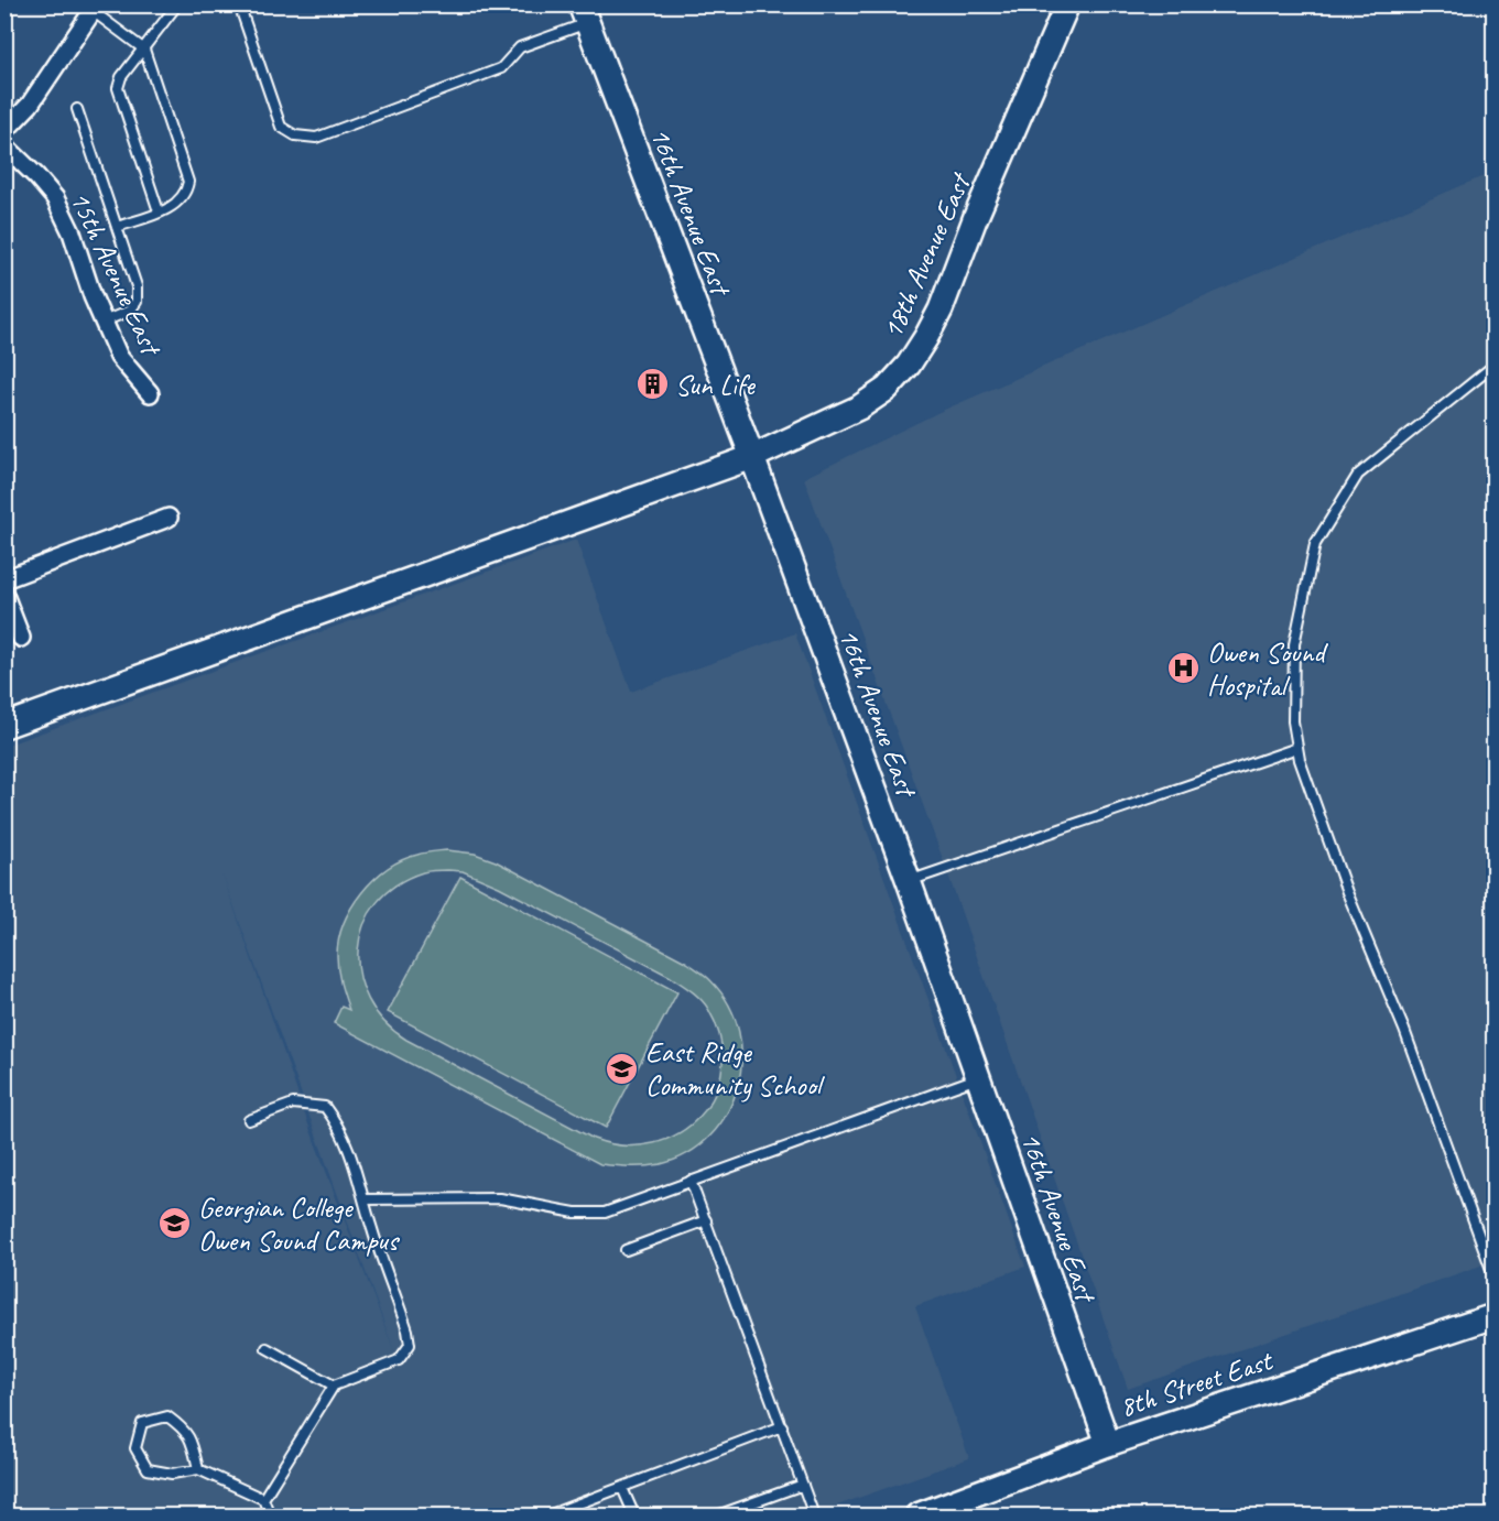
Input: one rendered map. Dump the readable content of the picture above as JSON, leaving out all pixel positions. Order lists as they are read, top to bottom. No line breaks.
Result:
{"streets":{"street":["16th Avenue East","18th Avenue East","15th Avenue East","8th Street East"]},"crossings":[["16th Avenue East","18th Avenue East"],["16th Avenue East","8th Street East"]],"places":{"building":["Sun Life"],"hospital":["Owen Sound Hospital"],"school or university":["East Ridge Community School","Georgian College Owen Sound Campus"]}}
